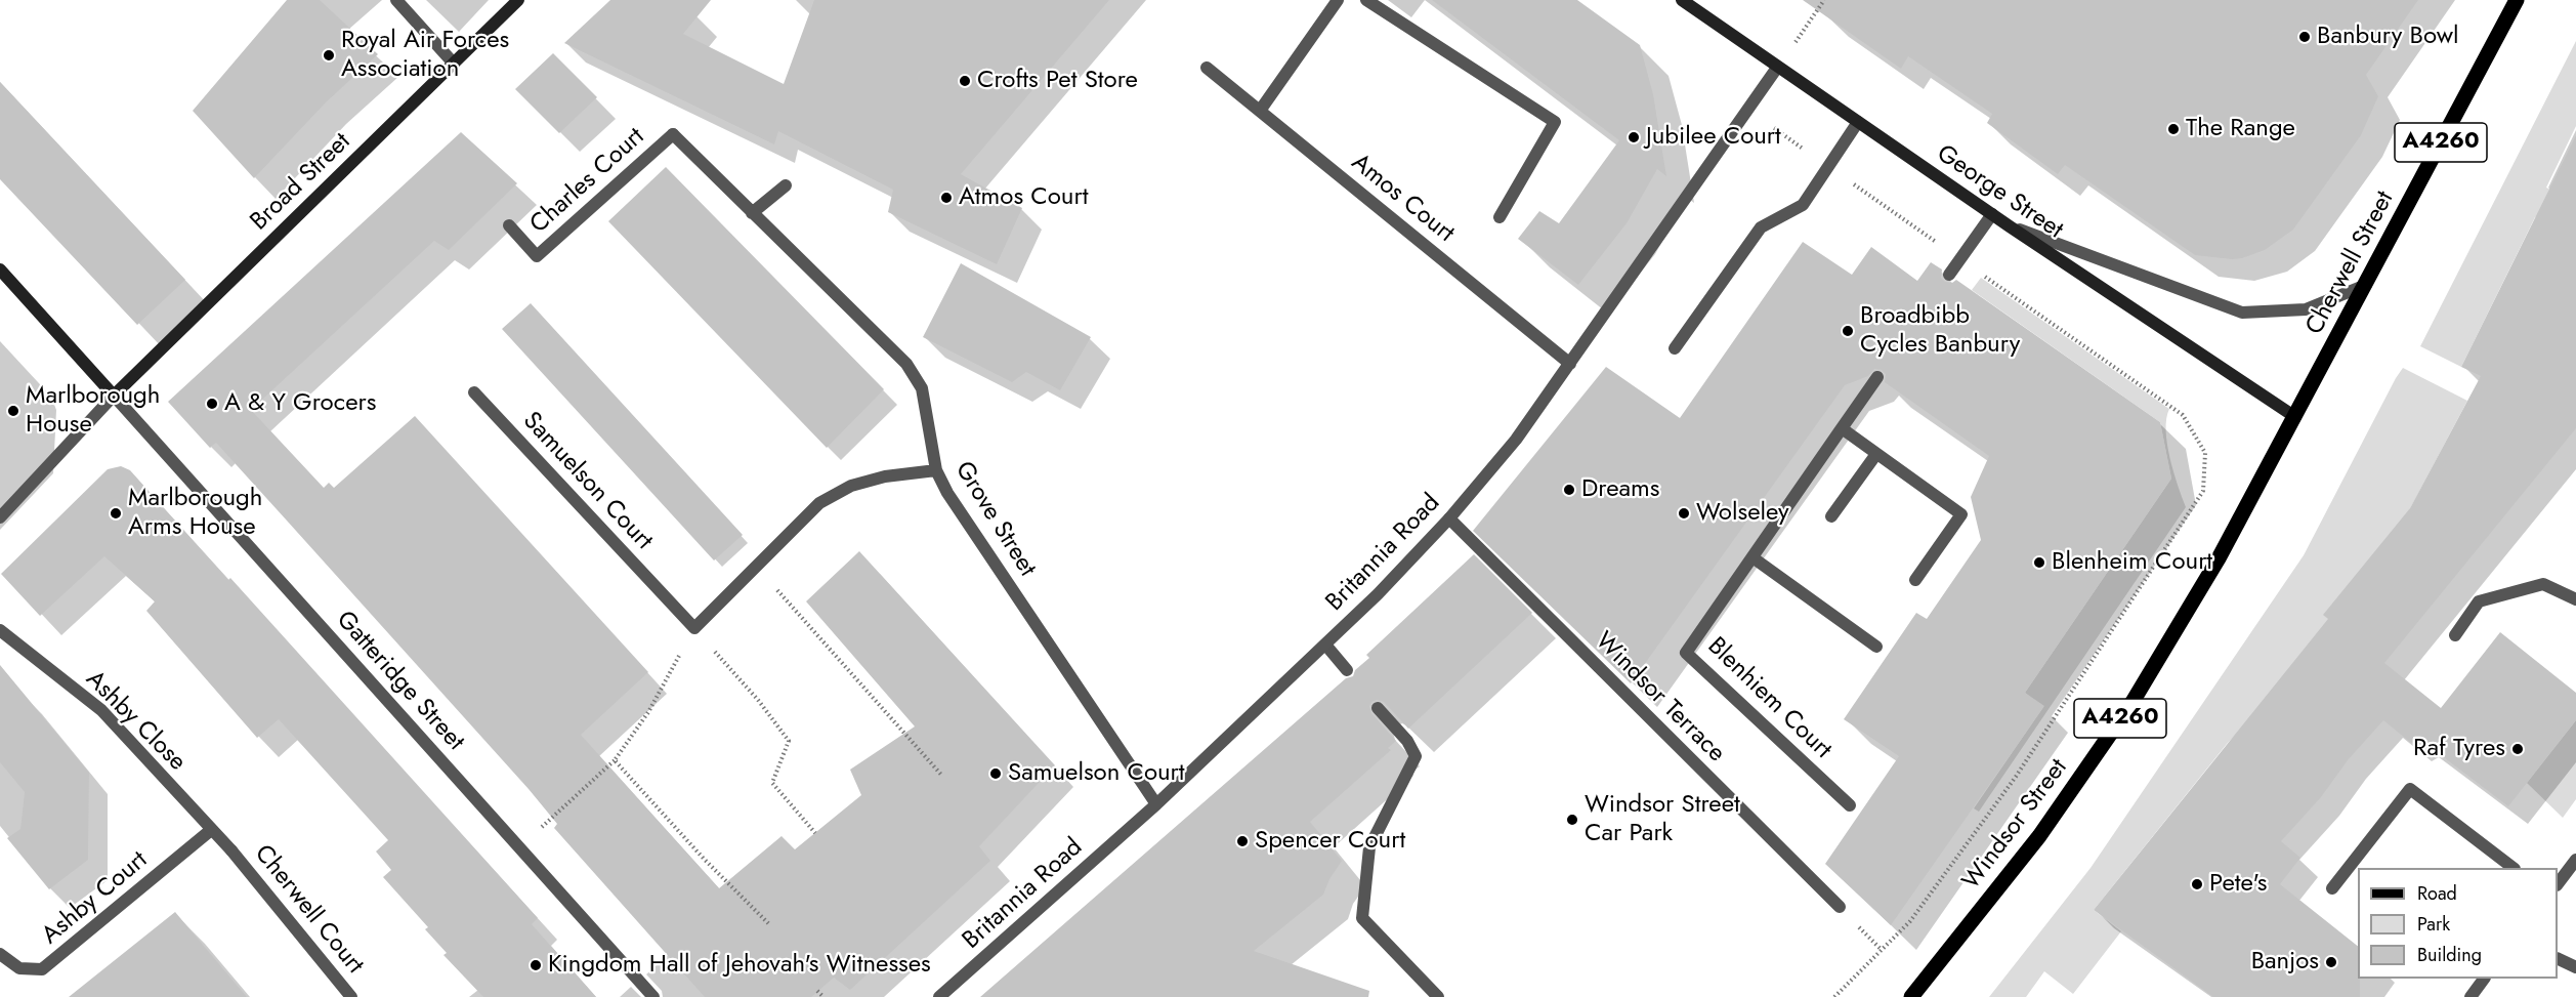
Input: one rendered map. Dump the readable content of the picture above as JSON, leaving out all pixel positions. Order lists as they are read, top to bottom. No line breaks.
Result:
{"streets":{"main road":["A4260","Cherwell Street","Windsor Street"],"street":["Charles Court","Broad Street","George Street","Amos Court","Samuelson Court","Grove Street","Britannia Road","Gatteridge Street","Windsor Terrace","Blenhiem Court","Ashby Close","Ashby Court","Cherwell Court"]},"crossings":[["Charles Court","Grove Street"],["Broad Street","Gatteridge Street"],["George Street","Cherwell Street"],["George Street","Britannia Road"],["George Street","Windsor Street"],["Amos Court","Britannia Road"],["Cherwell Street","Windsor Street"],["Grove Street","Britannia Road"],["Britannia Road","Windsor Terrace"],["Ashby Close","Ashby Court"],["Ashby Close","Cherwell Court"]],"places":["Banbury Bowl","Royal Air Forces Association","Crofts Pet Store","The Range","Jubilee Court","Atmos Court","Broadbibb Cycles Banbury","A & Y Grocers","Marlborough House","Dreams","Marlborough Arms House","Wolseley","Blenheim Court","Raf Tyres","Samuelson Court","Windsor Street Car Park","Spencer Court","Pete's","Banjos","Kingdom Hall of Jehovah's Witnesses"],"legend":["Road","Park","Building"]}
